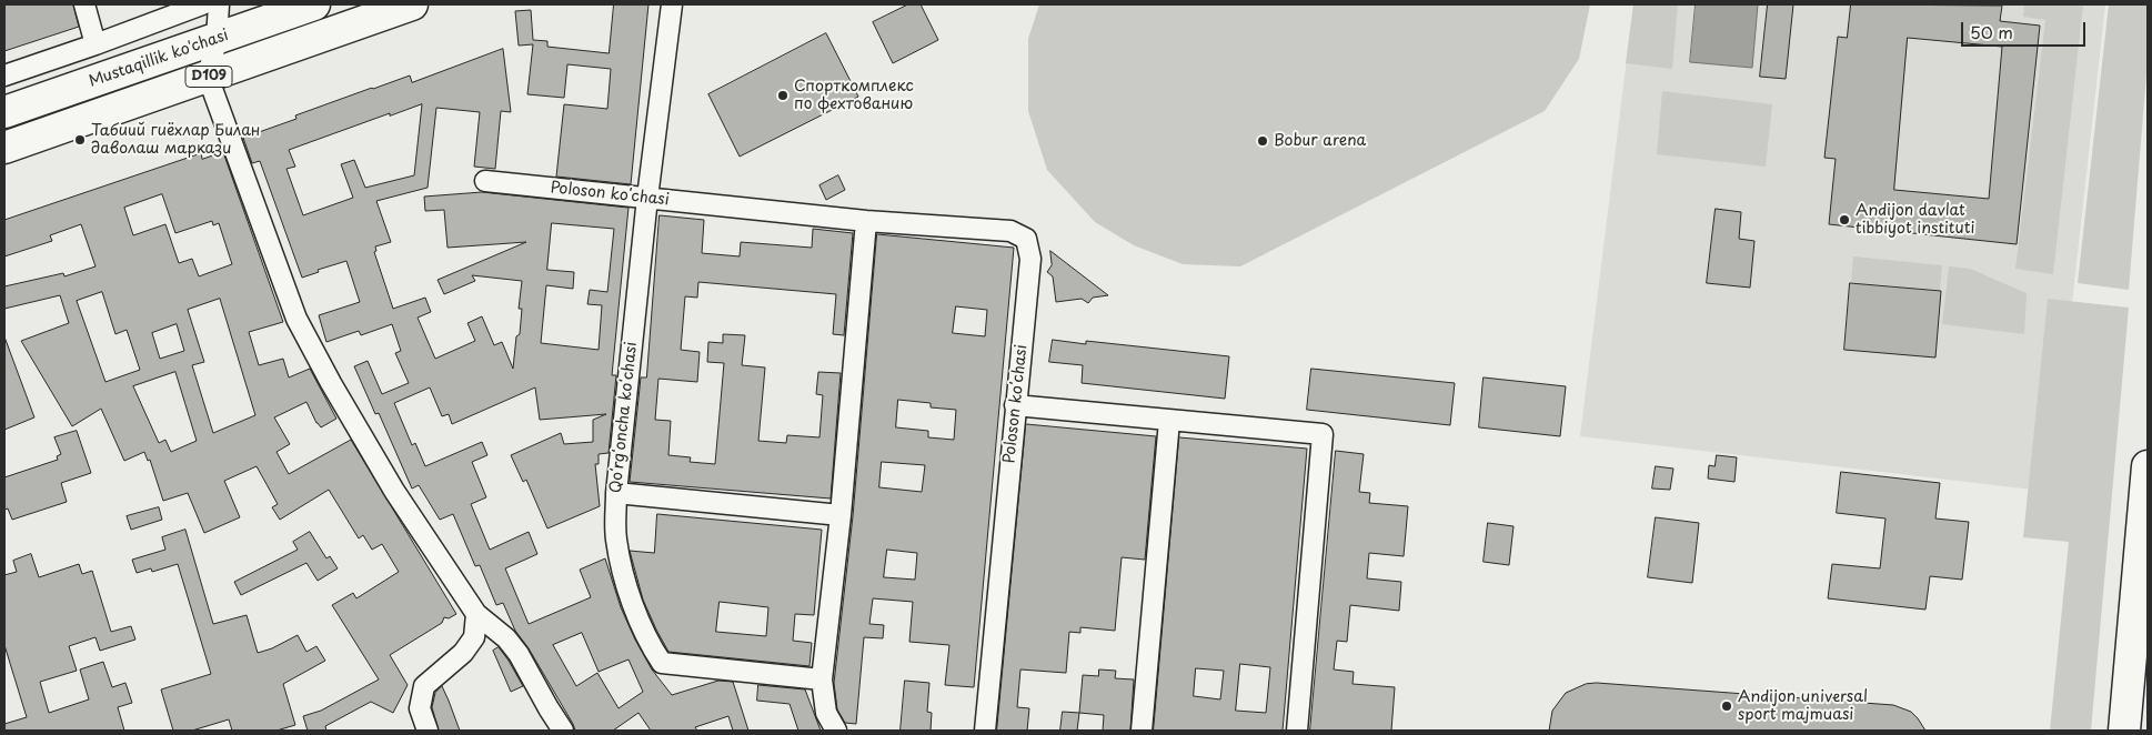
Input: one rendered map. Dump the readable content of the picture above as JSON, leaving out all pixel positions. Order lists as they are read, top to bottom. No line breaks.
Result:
{"streets":{"main road":["Mustaqillik ko'chasi","D109"],"street":["Poloson koʻchasi","Qoʻrgʻoncha koʻchasi"]},"crossings":[["Poloson koʻchasi","Qoʻrgʻoncha koʻchasi"]],"places":["Спорткомплекс по фехтованию","Табиий гиёхлар Билан даволаш маркази","Bobur arena","Andijon davlat tibbiyot instituti","Andijon universal sport majmuasi"],"scale_bar":"50 m"}
